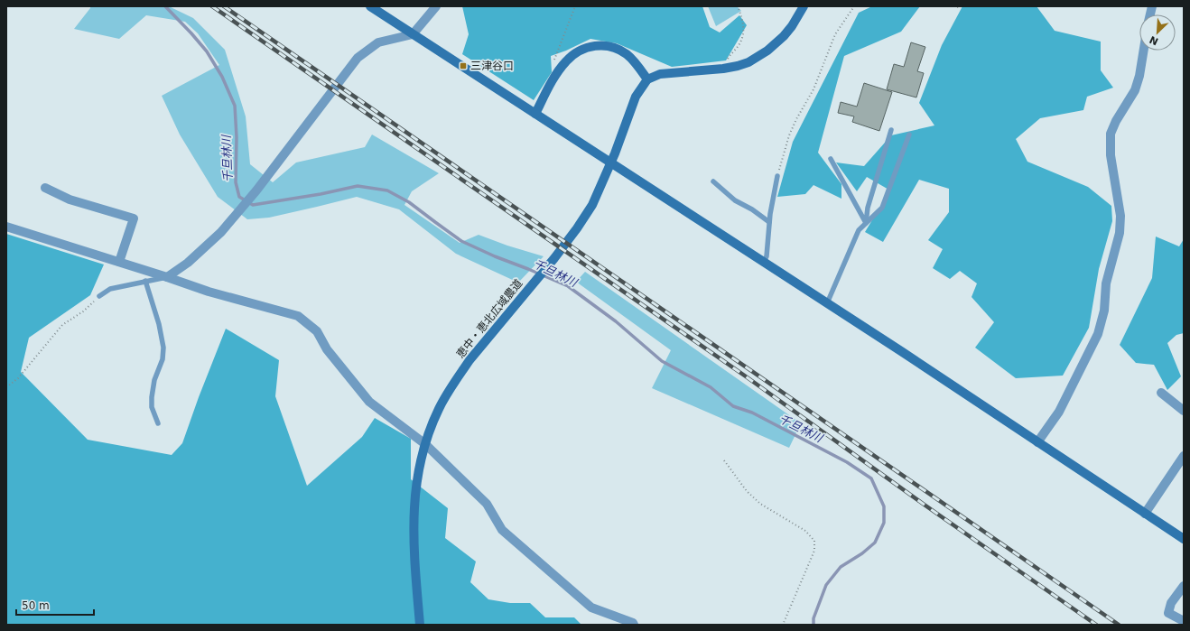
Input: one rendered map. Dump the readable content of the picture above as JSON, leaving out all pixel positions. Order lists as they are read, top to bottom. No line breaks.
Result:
{"streets":{"street":["恵中・恵北広域農道"]},"water":["千旦林川"],"places":{"transit":["三津谷口"]},"scale_bar":"50 m","north":"bottom left"}
